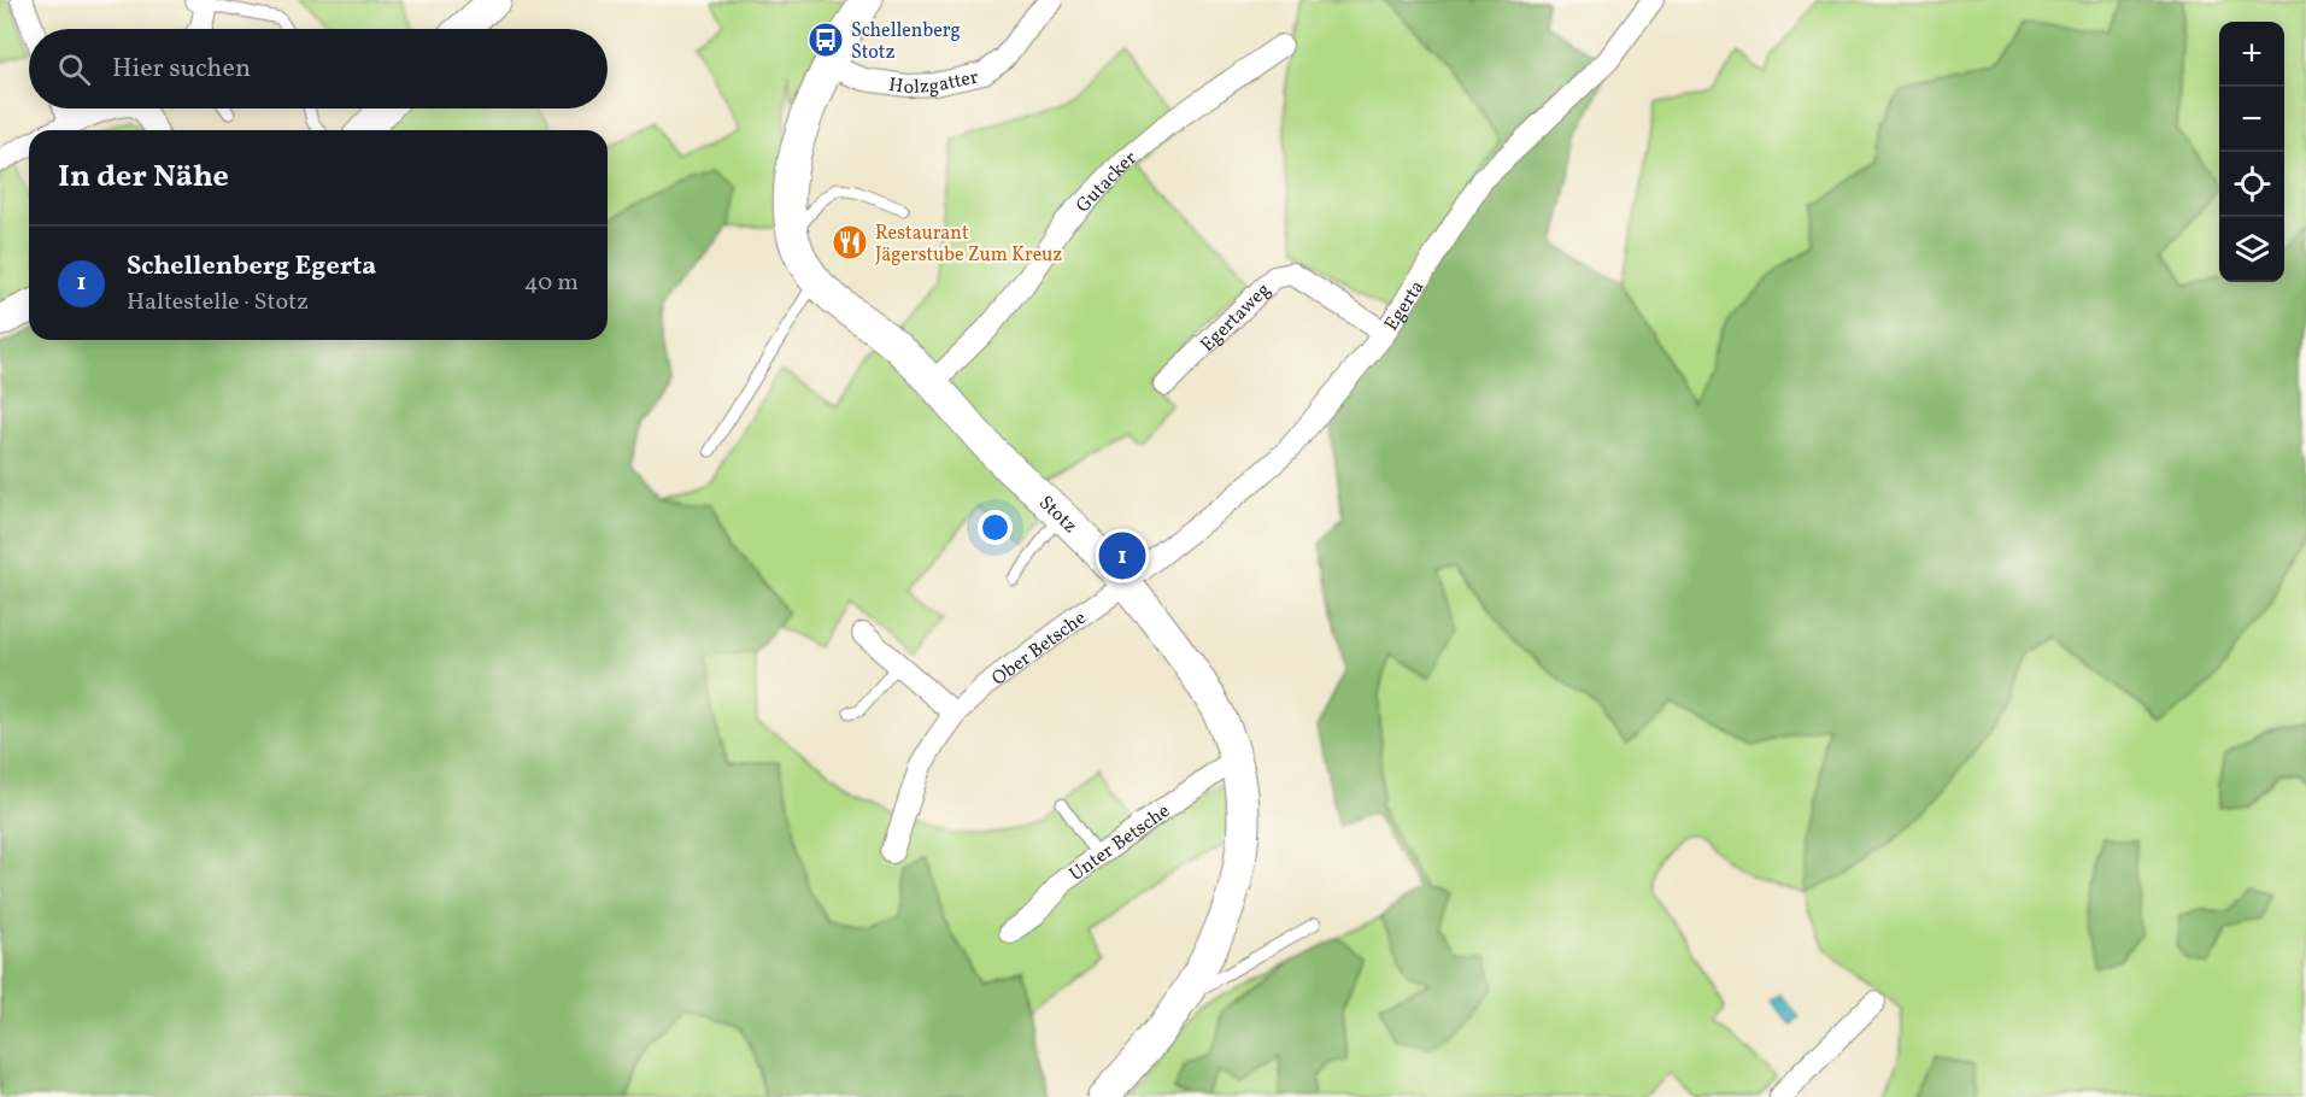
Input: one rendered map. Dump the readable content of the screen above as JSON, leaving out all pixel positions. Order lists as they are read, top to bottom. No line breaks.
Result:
{"streets":{"street":["Holzgatter","Gutacker","Egerta","Egertaweg","Stotz","Ober Betsche","Unter Betsche"]},"crossings":[["Holzgatter","Stotz"],["Gutacker","Stotz"],["Egerta","Egertaweg"],["Egerta","Stotz"],["Egerta","Ober Betsche"],["Stotz","Ober Betsche"],["Stotz","Unter Betsche"]],"places":{"bus stop":["Schellenberg Stotz"],"restaurant":["Restaurant Jägerstube Zum Kreuz"]},"page":{"map_buttons":["+","−"],"search":"Hier suchen","heading":"In der Nähe","list":[{"mark":"1","name":"Schellenberg Egerta","note":"Haltestelle · Stotz","value":"40 m"}],"pins":"1"}}
